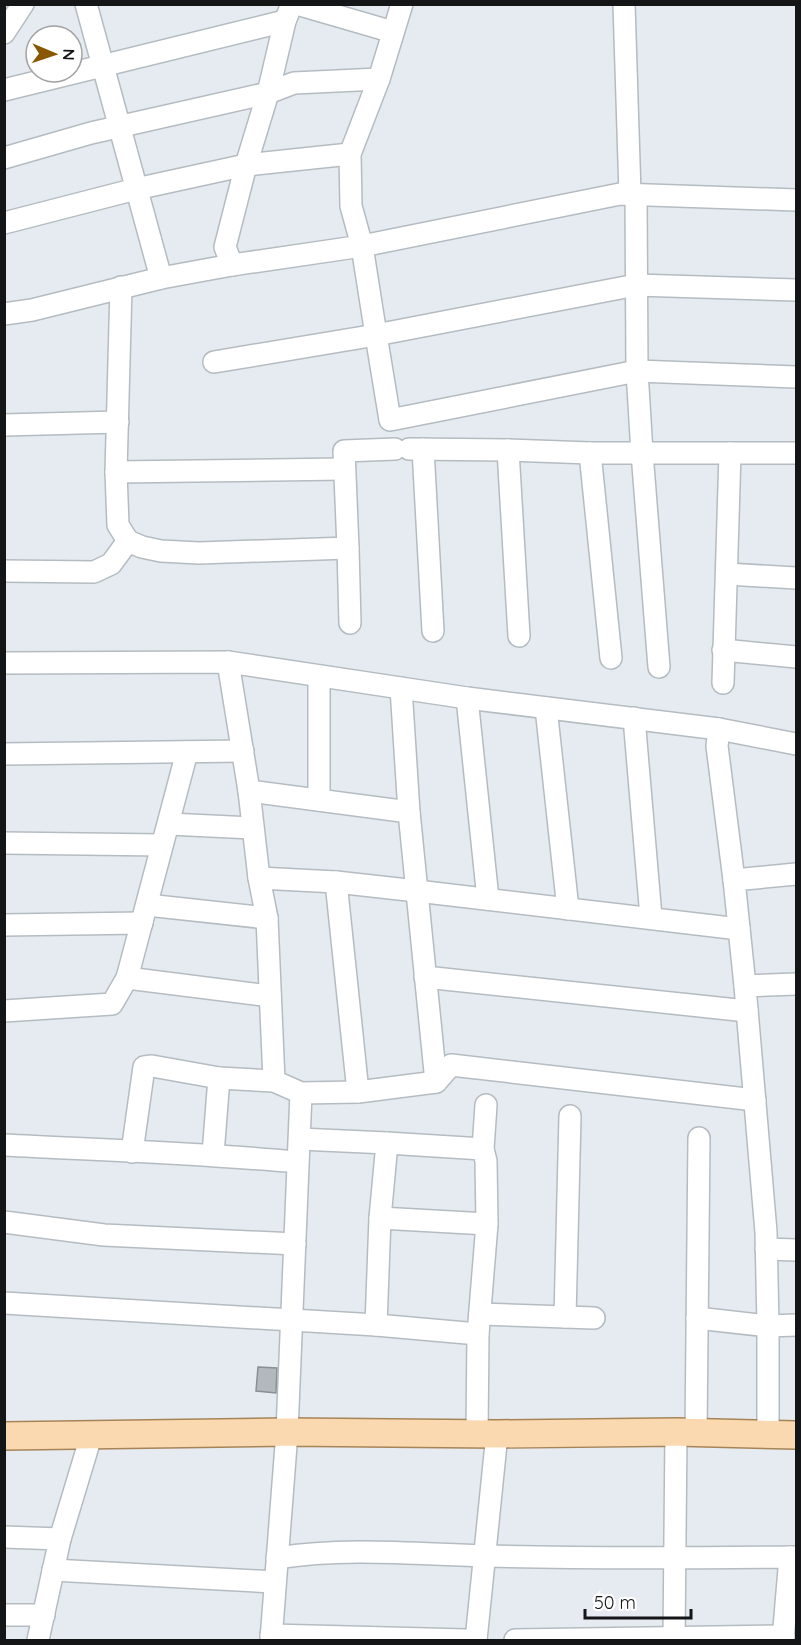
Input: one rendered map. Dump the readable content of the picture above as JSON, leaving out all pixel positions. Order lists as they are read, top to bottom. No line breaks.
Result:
{"scale_bar":"50 m","north":"right"}
